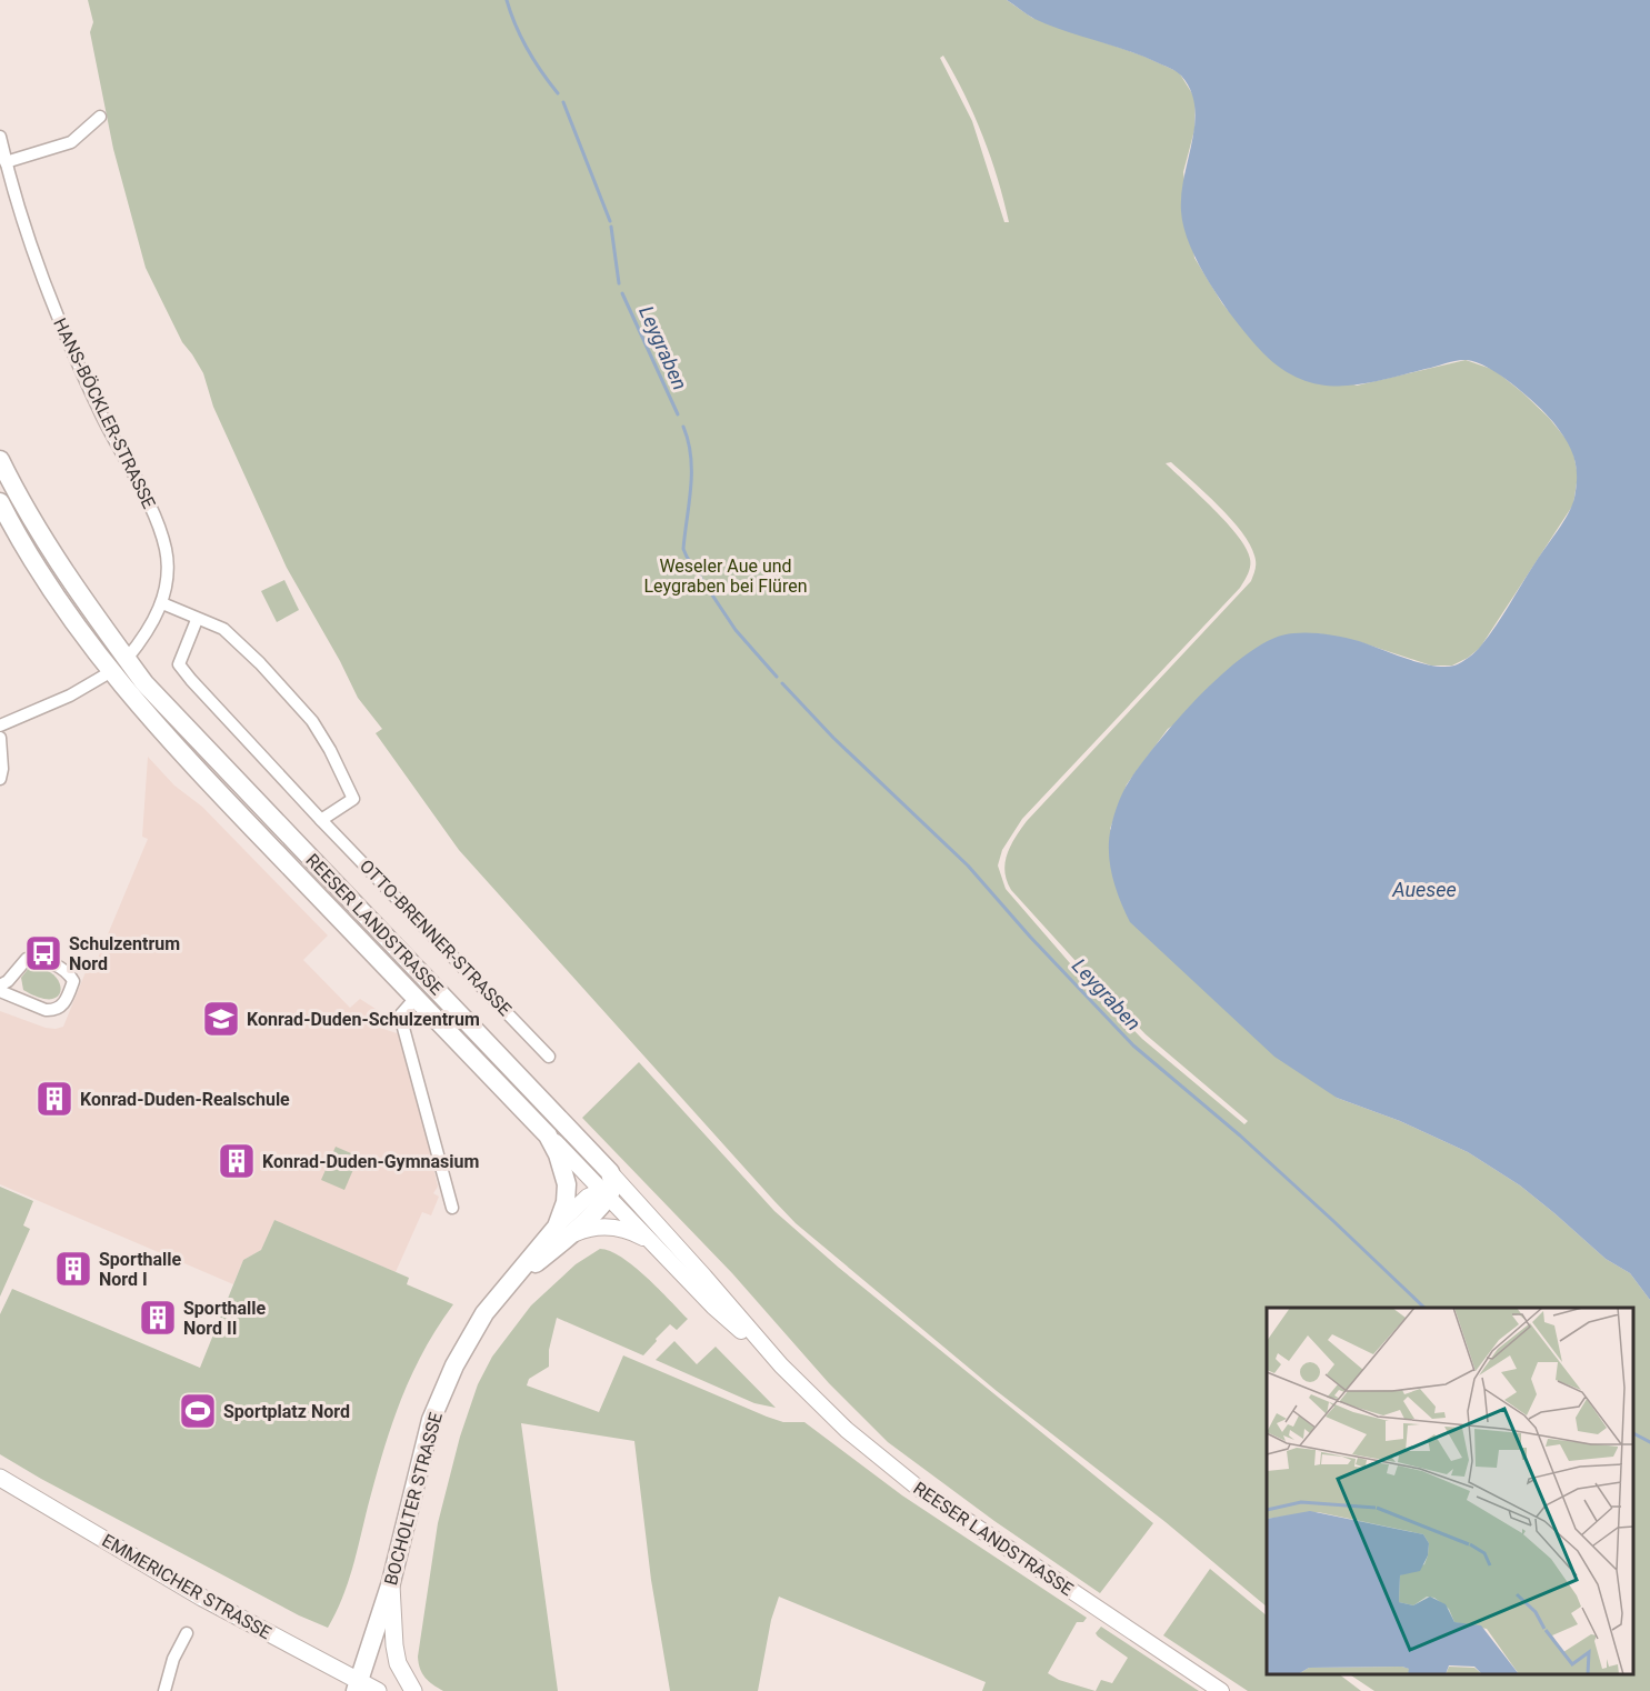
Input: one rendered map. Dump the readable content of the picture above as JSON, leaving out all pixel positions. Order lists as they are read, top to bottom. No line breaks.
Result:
{"streets":{"main road":["REESER LANDSTRASSE","BOCHOLTER STRASSE","EMMERICHER STRASSE"],"street":["HANS-BÖCKLER-STRASSE","OTTO-BRENNER-STRASSE"]},"crossings":[["HANS-BÖCKLER-STRASSE","REESER LANDSTRASSE"],["REESER LANDSTRASSE","BOCHOLTER STRASSE"],["BOCHOLTER STRASSE","EMMERICHER STRASSE"]],"water":["Leygraben","Auesee"],"parks":["Weseler Aue und Leygraben bei Flüren"],"places":{"bus stop":["Schulzentrum Nord"],"school or university":["Konrad-Duden-Schulzentrum"],"building":["Konrad-Duden-Realschule","Konrad-Duden-Gymnasium","Sporthalle Nord I","Sporthalle Nord II"],"sports":["Sportplatz Nord"]}}
